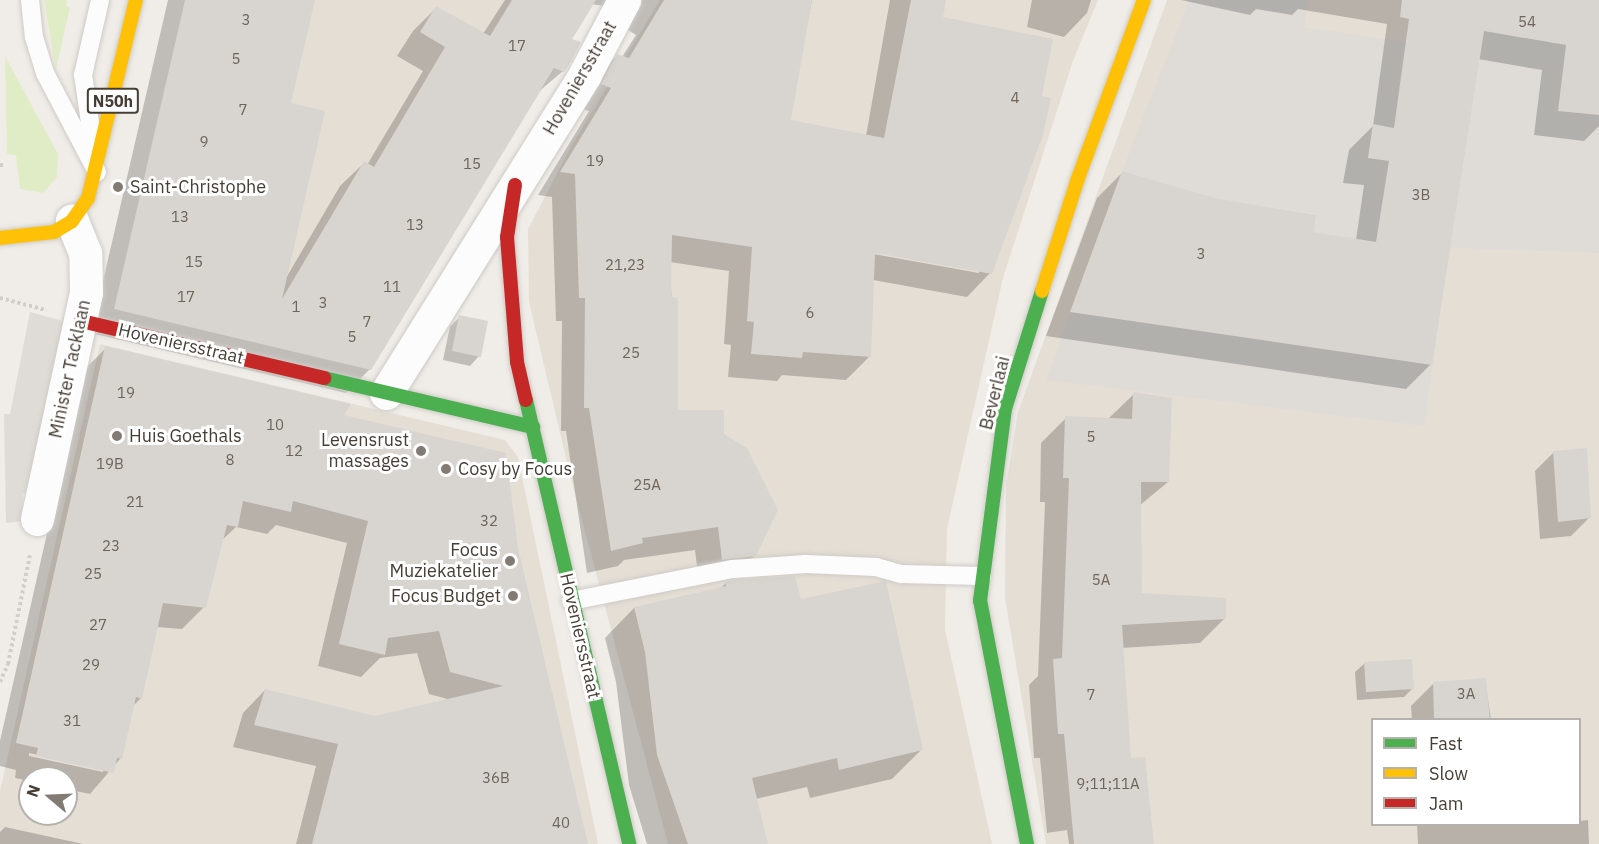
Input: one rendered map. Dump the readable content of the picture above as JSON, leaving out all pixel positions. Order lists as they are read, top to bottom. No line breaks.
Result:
{"streets":{"street":["Hoveniersstraat","N50h","Minister Tacklaan","Beverlaai"]},"crossings":[["Hoveniersstraat","Minister Tacklaan"],["N50h","Minister Tacklaan"]],"places":["Saint-Christophe","Huis Goethals","Levensrust massages","Cosy by Focus","Focus Muziekatelier","Focus Budget"],"house_numbers":["3","54","17","5","4","7","9","19","15","3B","13","13","3","15","21,23","11","17","3","1","6","7","5","25","19","10","5","12","8","19B","25A","21","32","23","25","5A","27","29","3A","7","31","36B","9;11;11A","40"],"legend":["Fast","Slow","Jam"],"north":"left"}
